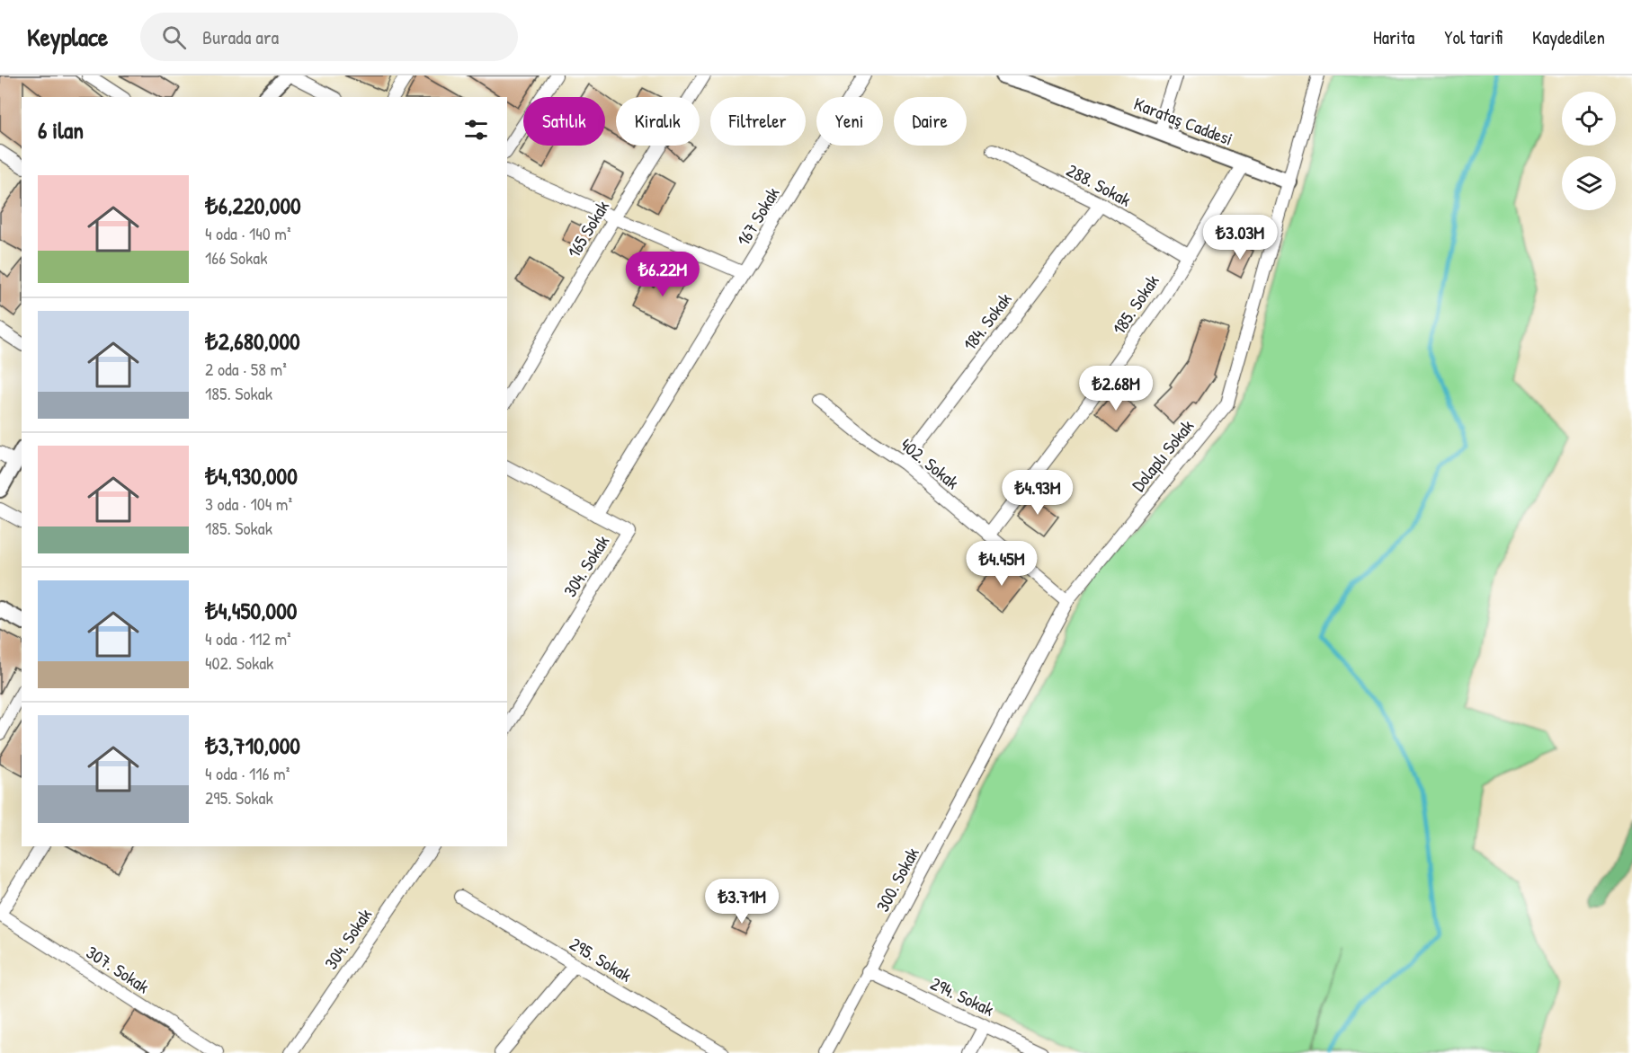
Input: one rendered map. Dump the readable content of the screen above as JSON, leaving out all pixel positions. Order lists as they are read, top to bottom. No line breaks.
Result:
{"streets":{"street":["Karataş Caddesi","288. Sokak","167 Sokak","165 Sokak","185. Sokak","184. Sokak","Dolaplı Sokak","402. Sokak","304. Sokak","300. Sokak","295. Sokak","307. Sokak","294. Sokak"]},"crossings":[["Karataş Caddesi","185. Sokak"],["Karataş Caddesi","Dolaplı Sokak"],["288. Sokak","185. Sokak"],["288. Sokak","184. Sokak"],["167 Sokak","304. Sokak"],["185. Sokak","402. Sokak"],["184. Sokak","402. Sokak"],["Dolaplı Sokak","402. Sokak"],["Dolaplı Sokak","300. Sokak"],["300. Sokak","294. Sokak"]],"page":{"header":"Keyplace","search":"Burada ara","nav":["Harita","Yol tarifi","Kaydedilen"],"chip":["Satılık","Kiralık","Filtreler","Yeni","Daire"],"heading":"6 ilan","list":[{"name":"₺6,220,000","note":"4 oda · 140 m² · 166 Sokak"},{"name":"₺2,680,000","note":"2 oda · 58 m² · 185. Sokak"},{"name":"₺4,930,000","note":"3 oda · 104 m² · 185. Sokak"},{"name":"₺4,450,000","note":"4 oda · 112 m² · 402. Sokak"},{"name":"₺3,710,000","note":"4 oda · 116 m² · 295. Sokak"}],"price":["₺3.03M","₺6.22M","₺2.68M","₺4.93M","₺4.45M","₺3.71M"]}}
